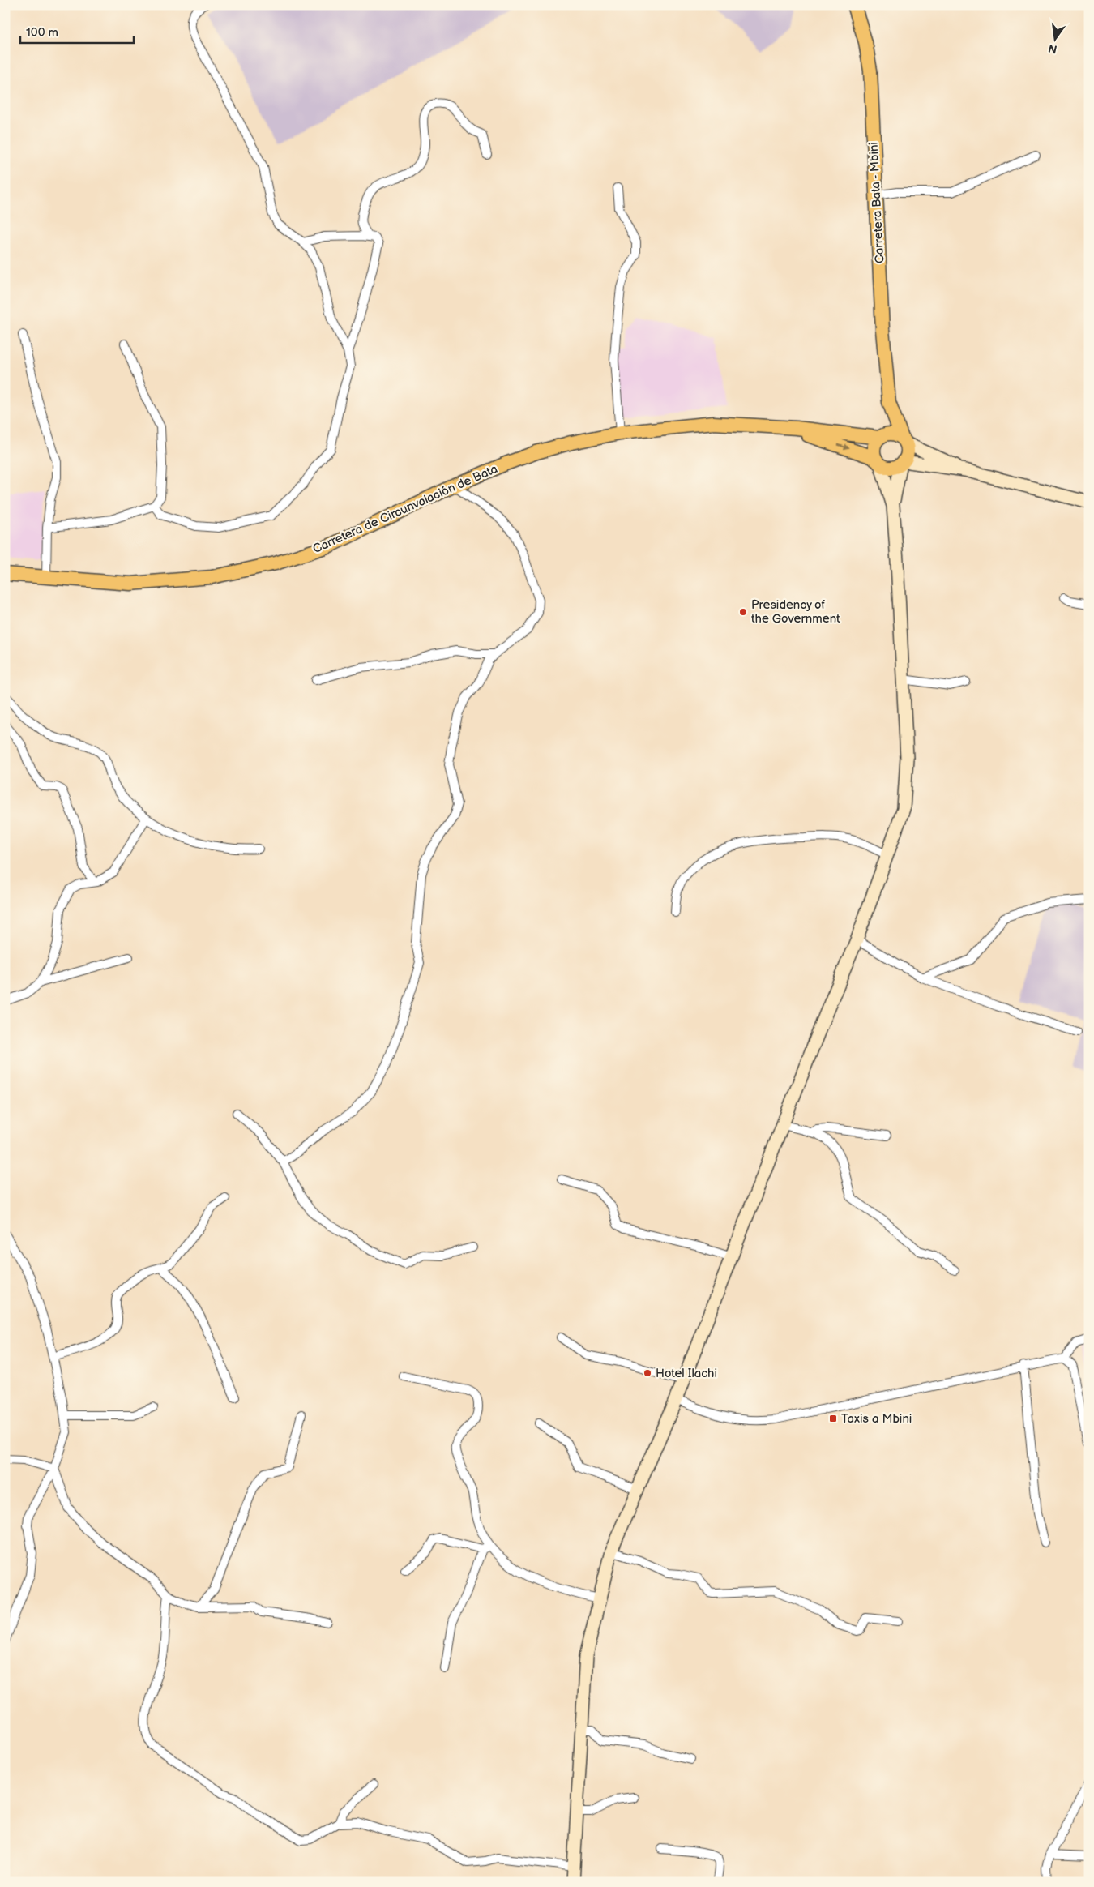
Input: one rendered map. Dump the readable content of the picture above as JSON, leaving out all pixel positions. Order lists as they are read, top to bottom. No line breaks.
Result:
{"streets":{"main road":["Carretera Bata - Mbini","Carretera de Circunvalación de Bata"]},"crossings":[["Carretera Bata - Mbini","Carretera de Circunvalación de Bata"]],"places":{"other":["Presidency of the Government","Hotel Ilachi"],"transit":["Taxis a Mbini"]},"scale_bar":"100 m","north":"bottom"}
